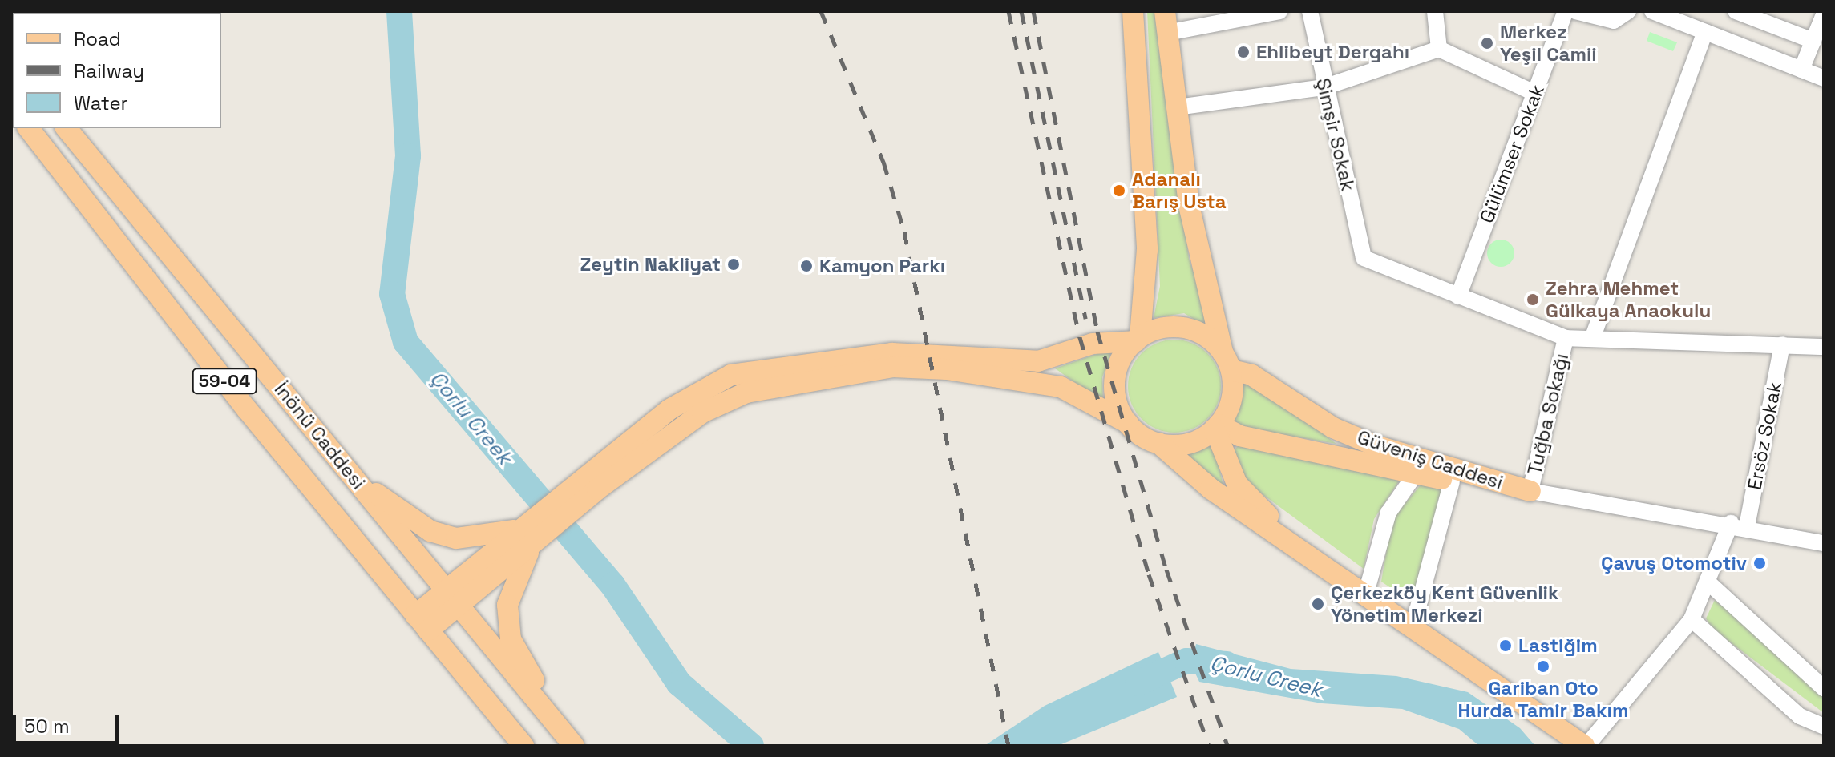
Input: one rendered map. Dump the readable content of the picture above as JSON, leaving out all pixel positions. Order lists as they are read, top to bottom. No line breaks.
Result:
{"streets":{"main road":["59-04","İnönü Caddesi","Güveniş Caddesi"],"street":["Şimşir Sokak","Gülümser Sokak","Tuğba Sokağı","Ersöz Sokak"]},"crossings":[["Şimşir Sokak","Gülümser Sokak"],["Tuğba Sokağı","Güveniş Caddesi"],["Ersöz Sokak","Güveniş Caddesi"]],"water":["Çorlu Creek"],"places":["Merkez Yeşil Camii","Ehlibeyt Dergahı","Adanalı Barış Usta","Zeytin Nakliyat","Kamyon Parkı","Zehra Mehmet Gülkaya Anaokulu","Çavuş Otomotiv","Çerkezköy Kent Güvenlik Yönetim Merkezi","Lastiğim","Gariban Oto Hurda Tamir Bakım"],"legend":["Road","Railway","Water"],"scale_bar":"50 m"}
